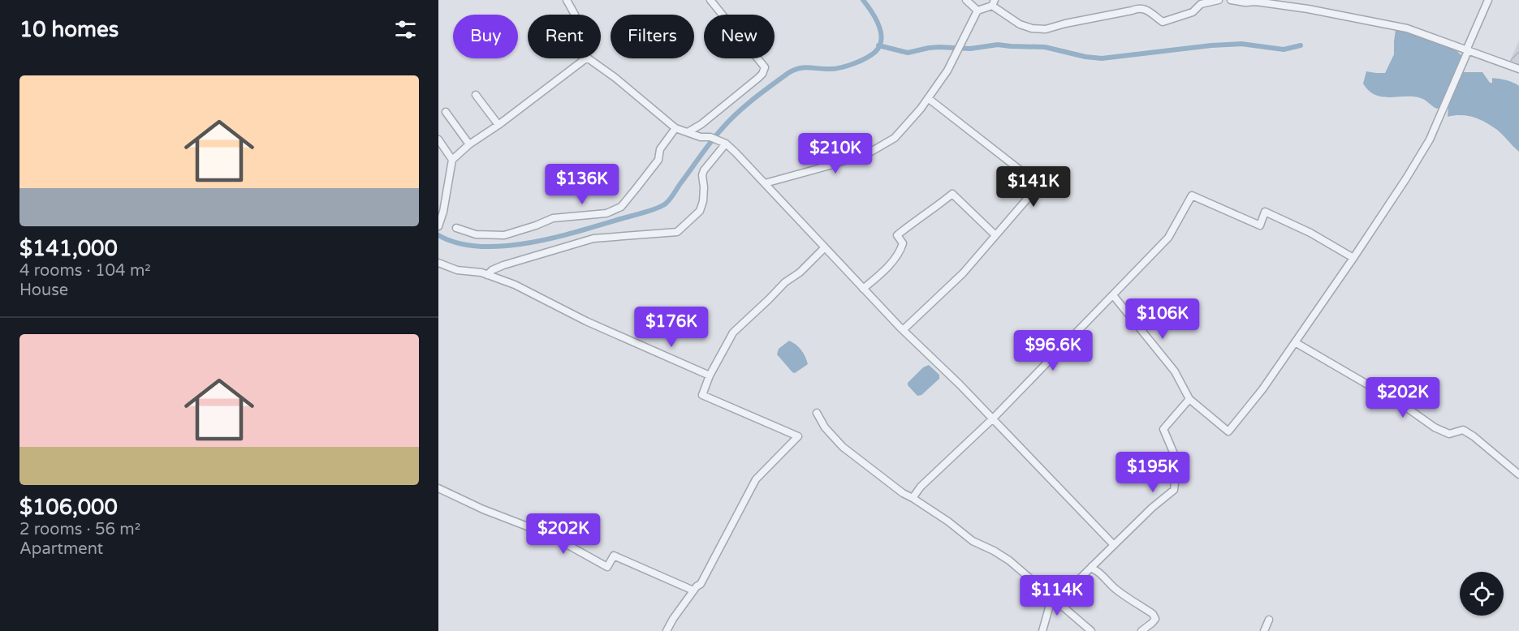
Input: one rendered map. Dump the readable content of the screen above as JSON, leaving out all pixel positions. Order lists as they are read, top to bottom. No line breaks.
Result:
{"page":{"heading":"10 homes","chip":["Buy","Rent","Filters","New"],"list":[{"name":"$141,000","note":"4 rooms · 104 m² · House"},{"name":"$106,000","note":"2 rooms · 56 m² · Apartment"}],"price":["$210K","$136K","$141K","$106K","$176K","$96.6K","$202K","$195K","$202K","$114K"]}}
